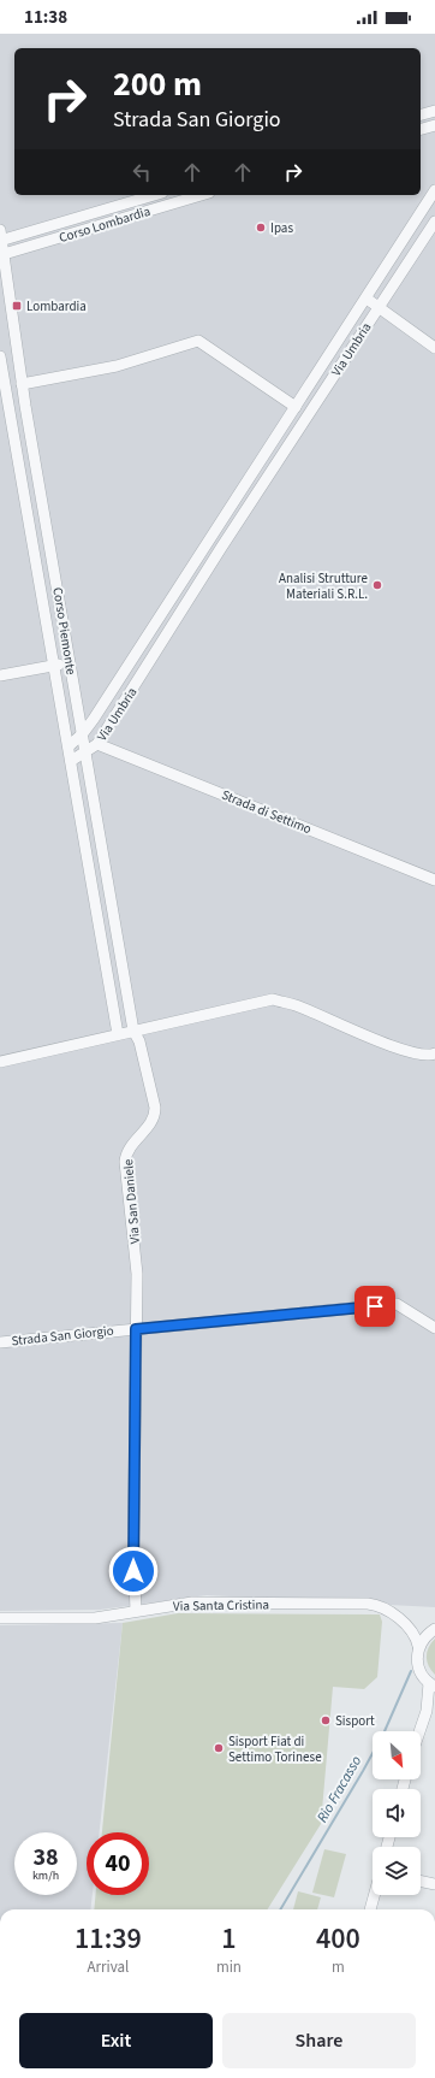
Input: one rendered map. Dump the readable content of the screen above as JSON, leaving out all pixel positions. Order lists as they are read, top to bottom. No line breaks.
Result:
{"streets":{"street":["Corso Lombardia","Via Umbria","Corso Piemonte","Strada di Settimo","Via San Daniele","Strada San Giorgio","Via Santa Cristina"]},"crossings":[["Corso Lombardia","Corso Piemonte"],["Via Umbria","Corso Piemonte"],["Via Umbria","Strada di Settimo"],["Corso Piemonte","Via San Daniele"],["Via San Daniele","Strada San Giorgio"],["Via San Daniele","Via Santa Cristina"]],"water":["Rio Fracasso"],"places":{"other":["Ipas","Analisi Strutture Materiali S.R.L.","Sisport","Sisport Fiat di Settimo Torinese"],"transit":["Lombardia"]},"north":"bottom right","page":{"status":"11:38","turn":["200 m","Strada San Giorgio"],"speed":"38 km/h","limit":"40","eta":["11:39","Arrival","1","min","400","m"],"buttons":["Exit","Share"]}}
